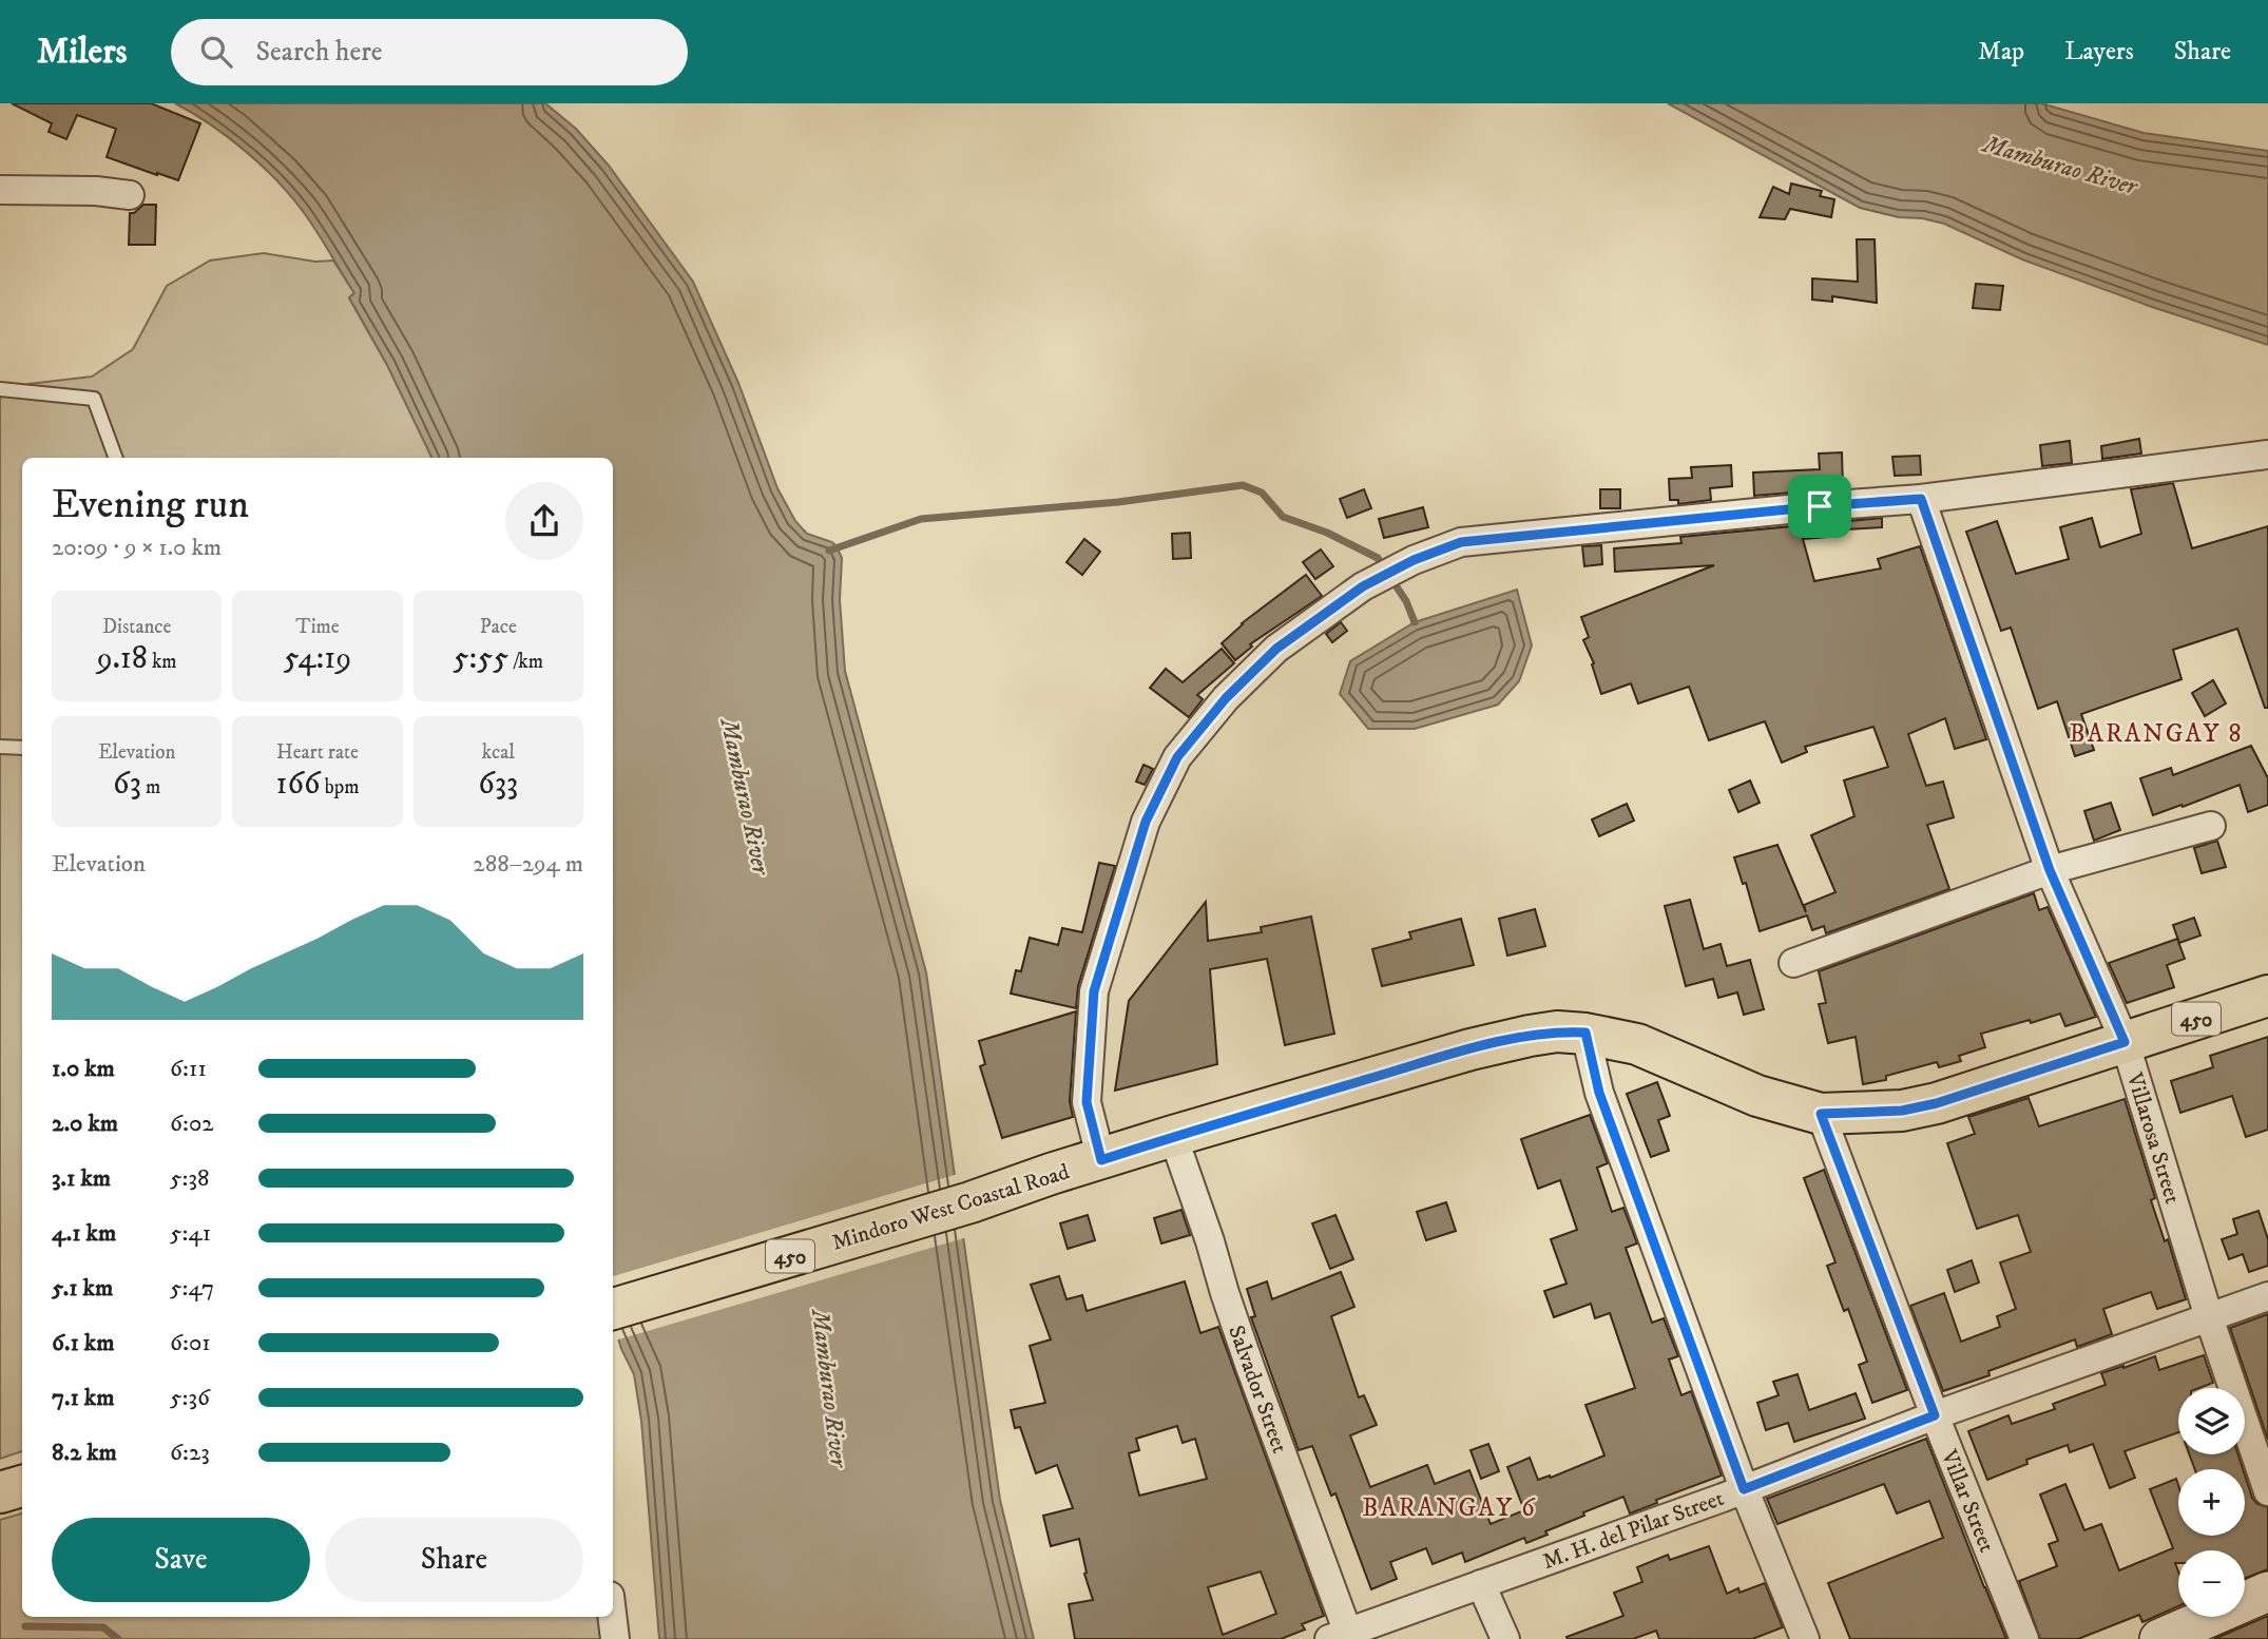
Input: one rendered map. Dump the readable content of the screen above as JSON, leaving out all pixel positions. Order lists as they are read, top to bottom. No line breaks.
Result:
{"streets":{"main road":["450","Mindoro West Coastal Road"],"street":["Villarosa Street","Salvador Street","Villar Street","M. H. del Pilar Street"]},"crossings":[["Villarosa Street","Mindoro West Coastal Road"],["Villarosa Street","M. H. del Pilar Street"],["Mindoro West Coastal Road","Salvador Street"],["Mindoro West Coastal Road","Villar Street"],["Salvador Street","M. H. del Pilar Street"],["Villar Street","M. H. del Pilar Street"]],"districts":["BARANGAY 8","BARANGAY 6"],"water":["Mamburao River"],"page":{"header":"Milers","search":"Search here","nav":["Map","Layers","Share"],"heading":["Evening run","20:09 · 9 × 1.0 km"],"stats":[["Distance","9.18 km"],["Time","54:19"],["Pace","5:55 /km"],["Elevation","63 m"],["Heart rate","166 bpm"],["kcal","633"]],"chart":["Elevation","288–294 m"],"list":[{"name":"1.0 km","note":"6:11"},{"name":"2.0 km","note":"6:02"},{"name":"3.1 km","note":"5:38"},{"name":"4.1 km","note":"5:41"},{"name":"5.1 km","note":"5:47"},{"name":"6.1 km","note":"6:01"},{"name":"7.1 km","note":"5:36"},{"name":"8.2 km","note":"6:23"}],"map_buttons":["+","−"],"buttons":["Save","Share"]}}
